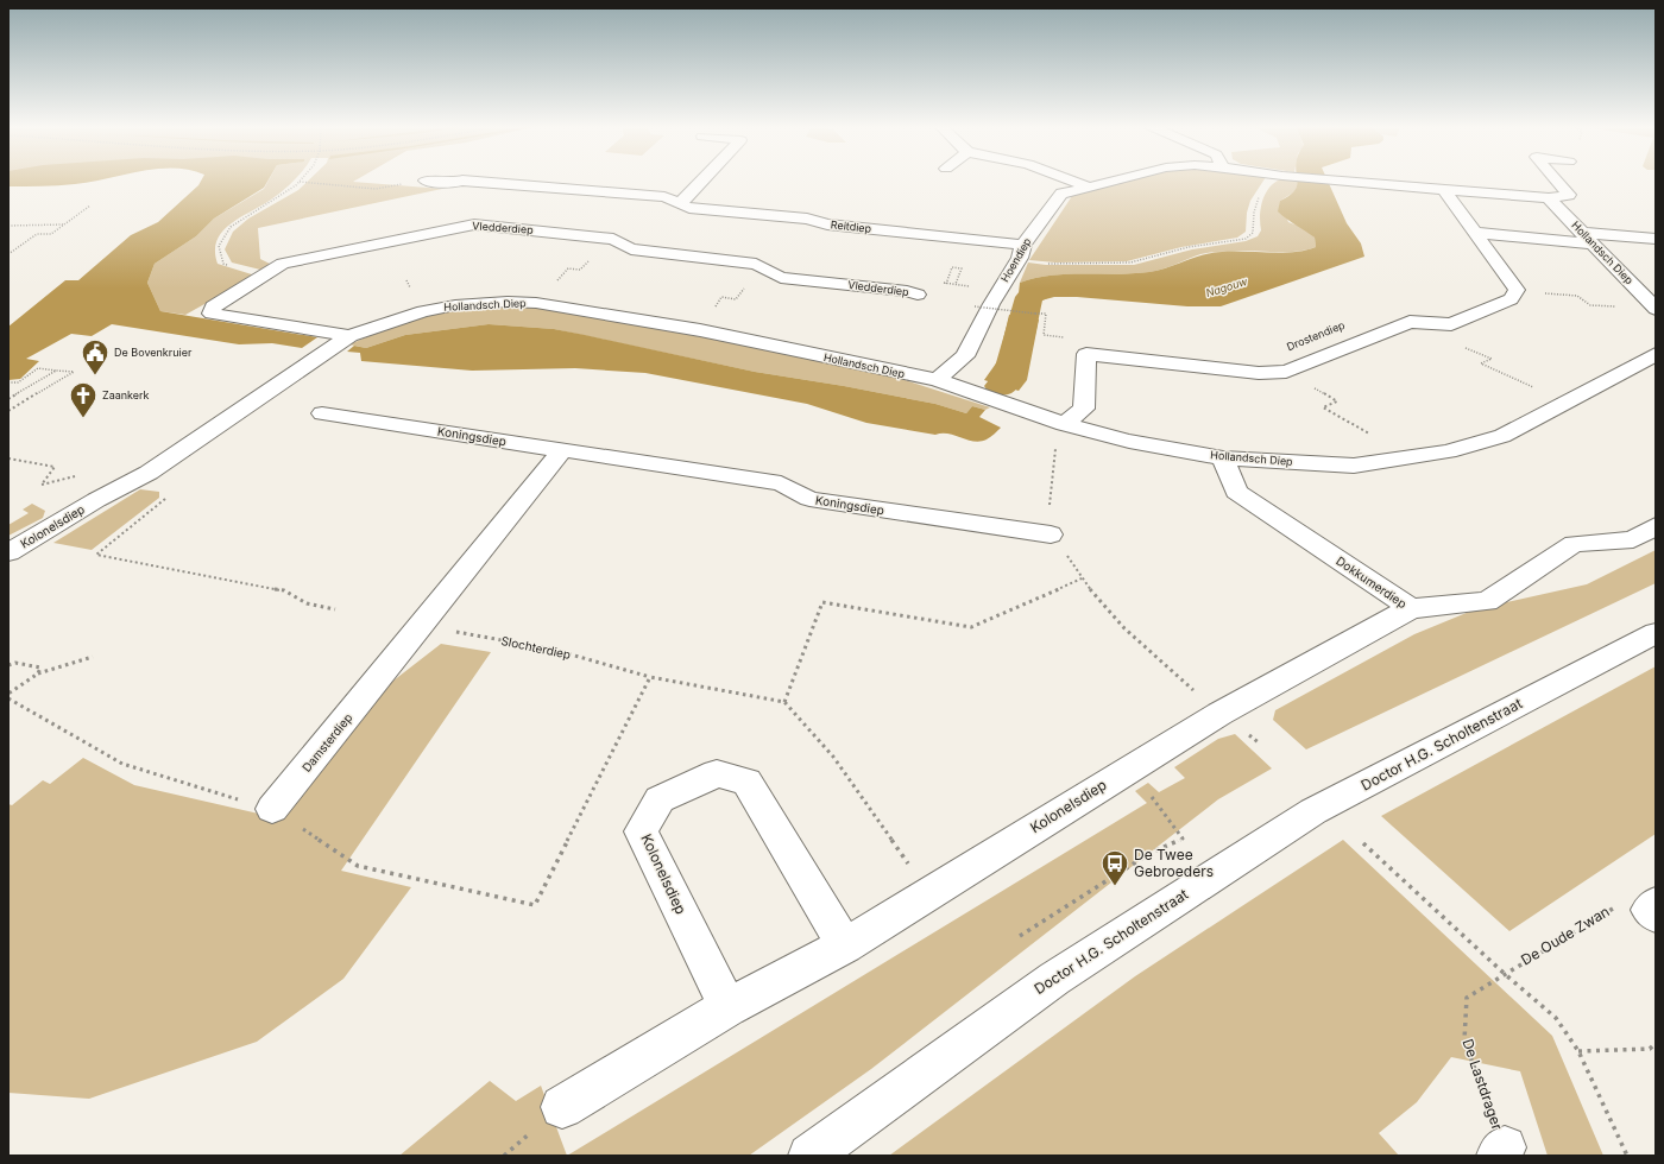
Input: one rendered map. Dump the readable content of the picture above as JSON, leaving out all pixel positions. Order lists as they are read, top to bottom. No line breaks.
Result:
{"streets":{"street":["Reitdiep","Vledderdiep","Hollandsch Diep","Hoendiep","Drostendiep","Koningsdiep","Kolonelsdiep","Dokkumerdiep","Damsterdiep","Doctor H.G. Scholtenstraat"],"path":["Slochterdiep","De Oude Zwan","De Lastdrager"]},"crossings":[["Reitdiep","Hoendiep"],["Vledderdiep","Hollandsch Diep"],["Hollandsch Diep","Hoendiep"],["Hollandsch Diep","Drostendiep"],["Hollandsch Diep","Kolonelsdiep"],["Hollandsch Diep","Dokkumerdiep"],["Koningsdiep","Damsterdiep"],["Kolonelsdiep","Dokkumerdiep"],["Slochterdiep","Damsterdiep"],["De Oude Zwan","De Lastdrager"]],"water":["Nagouw"],"places":{"public building":["De Bovenkruier"],"church":["Zaankerk"],"bus stop":["De Twee Gebroeders"]}}
